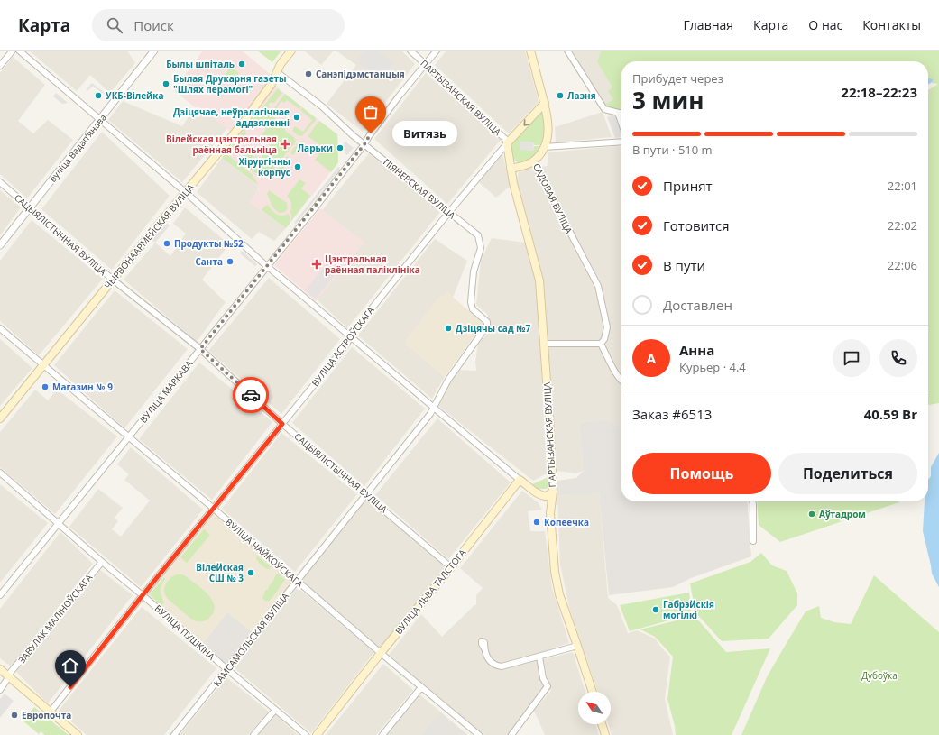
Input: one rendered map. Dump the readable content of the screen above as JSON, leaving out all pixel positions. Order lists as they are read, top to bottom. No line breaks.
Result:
{"streets":{"main road":["ПАРТЫЗАНСКАЯ ВУЛІЦА","САДОВАЯ ВУЛІЦА","ЧЫРВОНААРМЕЙСКАЯ ВУЛІЦА","ВУЛІЦА АСТРОЎСКАГА","ВУЛІЦА ЛЬВА ТАЛСТОГА"],"street":["вуліца Вадапʼянава","ПІЯНЕРСКАЯ ВУЛІЦА","САЦЫЯЛІСТЫЧНАЯ ВУЛІЦА","ВУЛІЦА МАРКАВА","ВУЛІЦА ЧАЙКОЎСКАГА","ЗАВУЛАК МАЛІНОЎСКАГА","ВУЛІЦА ПУШКІНА","КАМСАМОЛЬСКАЯ ВУЛІЦА"]},"crossings":[["ПАРТЫЗАНСКАЯ ВУЛІЦА","ВУЛІЦА АСТРОЎСКАГА"],["ПАРТЫЗАНСКАЯ ВУЛІЦА","ВУЛІЦА МАРКАВА"],["вуліца Вадапʼянава","САЦЫЯЛІСТЫЧНАЯ ВУЛІЦА"],["ПІЯНЕРСКАЯ ВУЛІЦА","ЧЫРВОНААРМЕЙСКАЯ ВУЛІЦА"],["ПІЯНЕРСКАЯ ВУЛІЦА","ВУЛІЦА АСТРОЎСКАГА"],["ПІЯНЕРСКАЯ ВУЛІЦА","ВУЛІЦА МАРКАВА"],["ПІЯНЕРСКАЯ ВУЛІЦА","КАМСАМОЛЬСКАЯ ВУЛІЦА"],["САДОВАЯ ВУЛІЦА","ВУЛІЦА АСТРОЎСКАГА"],["САЦЫЯЛІСТЫЧНАЯ ВУЛІЦА","ЧЫРВОНААРМЕЙСКАЯ ВУЛІЦА"],["САЦЫЯЛІСТЫЧНАЯ ВУЛІЦА","ВУЛІЦА АСТРОЎСКАГА"],["САЦЫЯЛІСТЫЧНАЯ ВУЛІЦА","ВУЛІЦА МАРКАВА"],["САЦЫЯЛІСТЫЧНАЯ ВУЛІЦА","ВУЛІЦА ЛЬВА ТАЛСТОГА"],["САЦЫЯЛІСТЫЧНАЯ ВУЛІЦА","КАМСАМОЛЬСКАЯ ВУЛІЦА"],["ЧЫРВОНААРМЕЙСКАЯ ВУЛІЦА","ВУЛІЦА ЧАЙКОЎСКАГА"],["ВУЛІЦА АСТРОЎСКАГА","ВУЛІЦА ЧАЙКОЎСКАГА"],["ВУЛІЦА АСТРОЎСКАГА","ВУЛІЦА ПУШКІНА"],["ВУЛІЦА МАРКАВА","ВУЛІЦА ЧАЙКОЎСКАГА"],["ВУЛІЦА МАРКАВА","ВУЛІЦА ПУШКІНА"],["ВУЛІЦА ЧАЙКОЎСКАГА","ВУЛІЦА ЛЬВА ТАЛСТОГА"],["ВУЛІЦА ЧАЙКОЎСКАГА","КАМСАМОЛЬСКАЯ ВУЛІЦА"],["ЗАВУЛАК МАЛІНОЎСКАГА","ВУЛІЦА ПУШКІНА"],["ВУЛІЦА ПУШКІНА","КАМСАМОЛЬСКАЯ ВУЛІЦА"]],"parks":["Дубоўка"],"places":{"other":["Былы шпіталь","Санэпідэмстанцыя","Былая Друкарня газеты \"Шлях перамогі\"","УКБ-Вілейка","Лазня","Дзіцячае, неўралагічнае аддзяленні","Витязь","Ларьки","Хірургічны корпус","Продукты №52","Санта","Дзіцячы сад №7","Магазин № 9","Аўтадром","Копеечка","Вілейская СШ № 3","Габрэйскія могілкі","Европочта"],"health":["Вілейская цэнтральная раённая бальніца","Цэнтральная раённая паліклініка"]},"north":"top left","page":{"header":"Карта","search":"Поиск","nav":["Главная","Карта","О нас","Контакты"],"heading":["3 мин","Прибудет через","22:18–22:23"],"panel":["Анна","Курьер · 4.4","Заказ #6513","40.59 Br"],"bubble":"Витязь","bar":"В пути · 510 m","list":[["Принят","22:01"],["Готовится","22:02"],["В пути","22:06"],"Доставлен"],"round":"А","buttons":["Помощь","Поделиться"]}}
